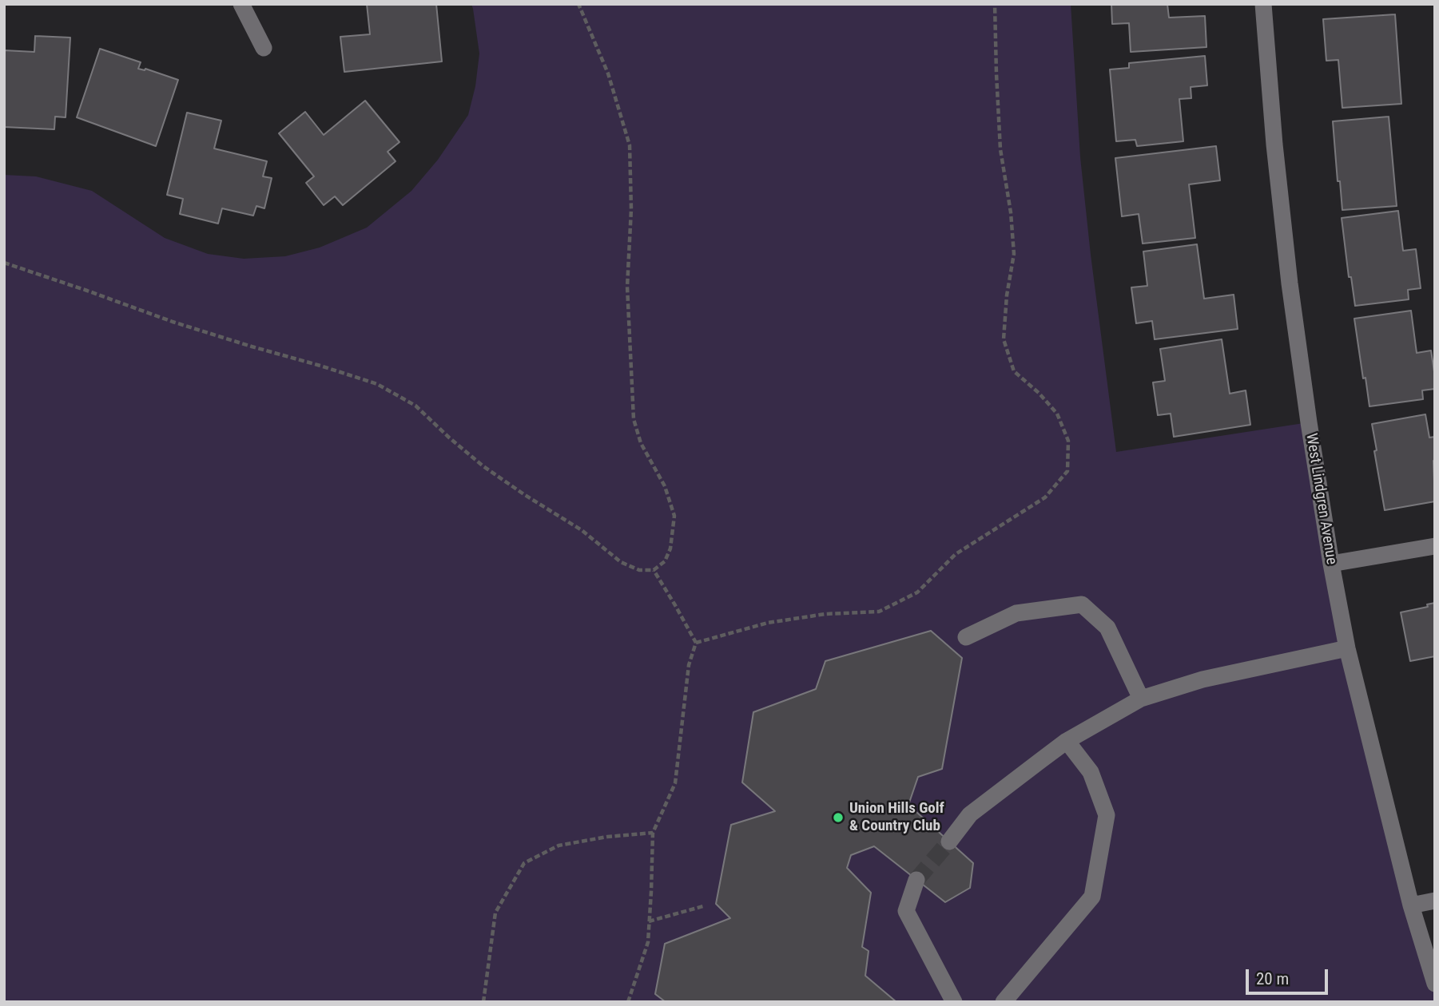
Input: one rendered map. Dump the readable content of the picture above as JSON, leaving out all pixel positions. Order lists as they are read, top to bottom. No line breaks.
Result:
{"streets":{"street":["West Lindgren Avenue"]},"places":["Union Hills Golf & Country Club"],"scale_bar":"20 m"}
